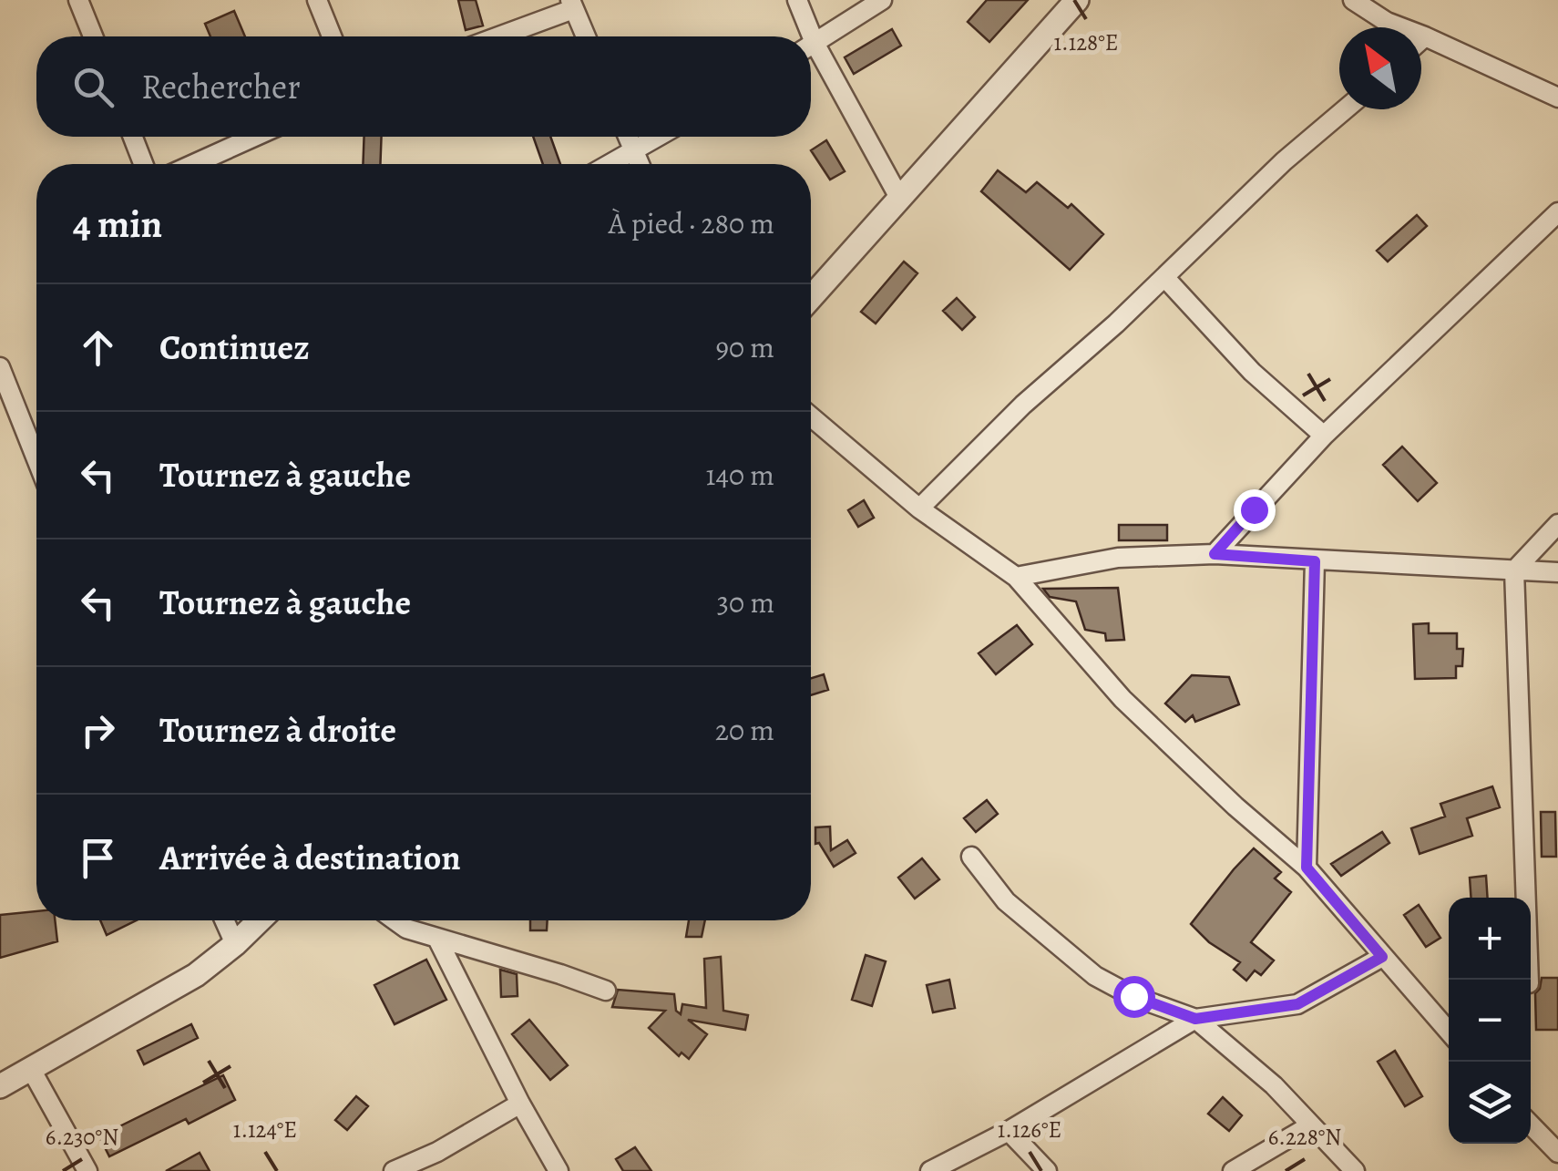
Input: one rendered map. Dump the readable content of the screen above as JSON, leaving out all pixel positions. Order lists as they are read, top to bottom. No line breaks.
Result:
{"north":"top left","page":{"search":"Rechercher","heading":["4 min","À pied · 280 m"],"list":[["Continuez","90 m"],["Tournez à gauche","140 m"],["Tournez à gauche","30 m"],["Tournez à droite","20 m"],"Arrivée à destination"],"map_buttons":["+","−"]},"coordinates":["1.128°E","1.124°E","1.126°E","6.230°N","6.228°N"]}
